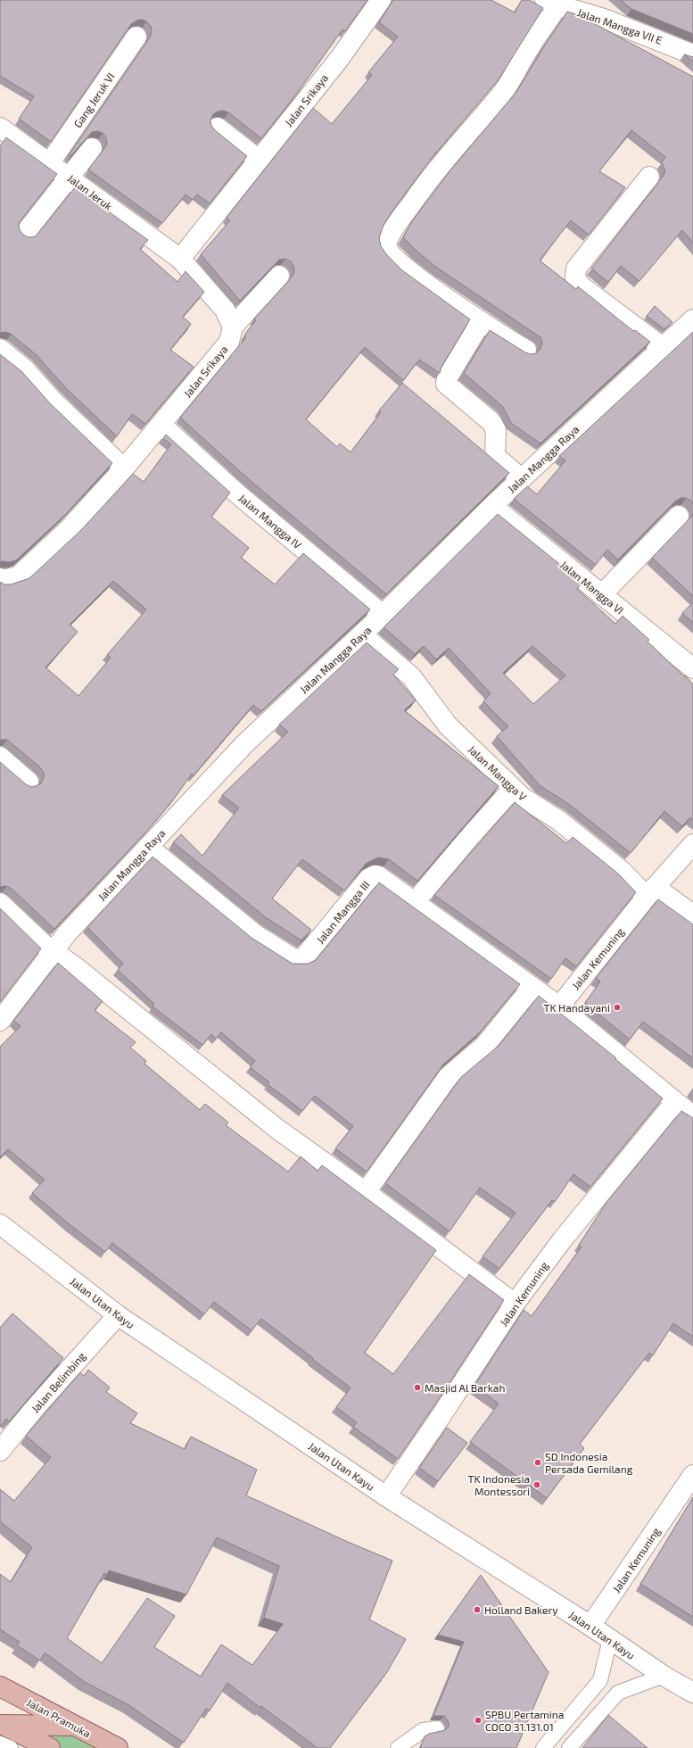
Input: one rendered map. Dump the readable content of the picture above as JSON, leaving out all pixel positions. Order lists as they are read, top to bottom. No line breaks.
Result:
{"streets":{"main road":["Jalan Pramuka"],"street":["Jalan Mangga VII E","Gang Jeruk VI","Jalan Srikaya","Jalan Jeruk","Jalan Mangga Raya","Jalan Mangga IV","Jalan Mangga VI","Jalan Mangga V","Jalan Mangga III","Jalan Kemuning","Jalan Utan Kayu","Jalan Belimbing"]},"crossings":[["Gang Jeruk VI","Jalan Jeruk"],["Jalan Srikaya","Jalan Jeruk"],["Jalan Srikaya","Jalan Mangga IV"],["Jalan Mangga Raya","Jalan Mangga IV"],["Jalan Mangga Raya","Jalan Mangga VI"],["Jalan Mangga Raya","Jalan Mangga V"],["Jalan Mangga Raya","Jalan Mangga III"],["Jalan Mangga V","Jalan Kemuning"],["Jalan Mangga III","Jalan Kemuning"],["Jalan Kemuning","Jalan Utan Kayu"],["Jalan Utan Kayu","Jalan Belimbing"]],"places":["TK Handayani","Masjid Al Barkah","SD Indonesia Persada Gemilang","TK Indonesia Montessori","Holland Bakery","SPBU Pertamina COCO 31.131.01"]}
